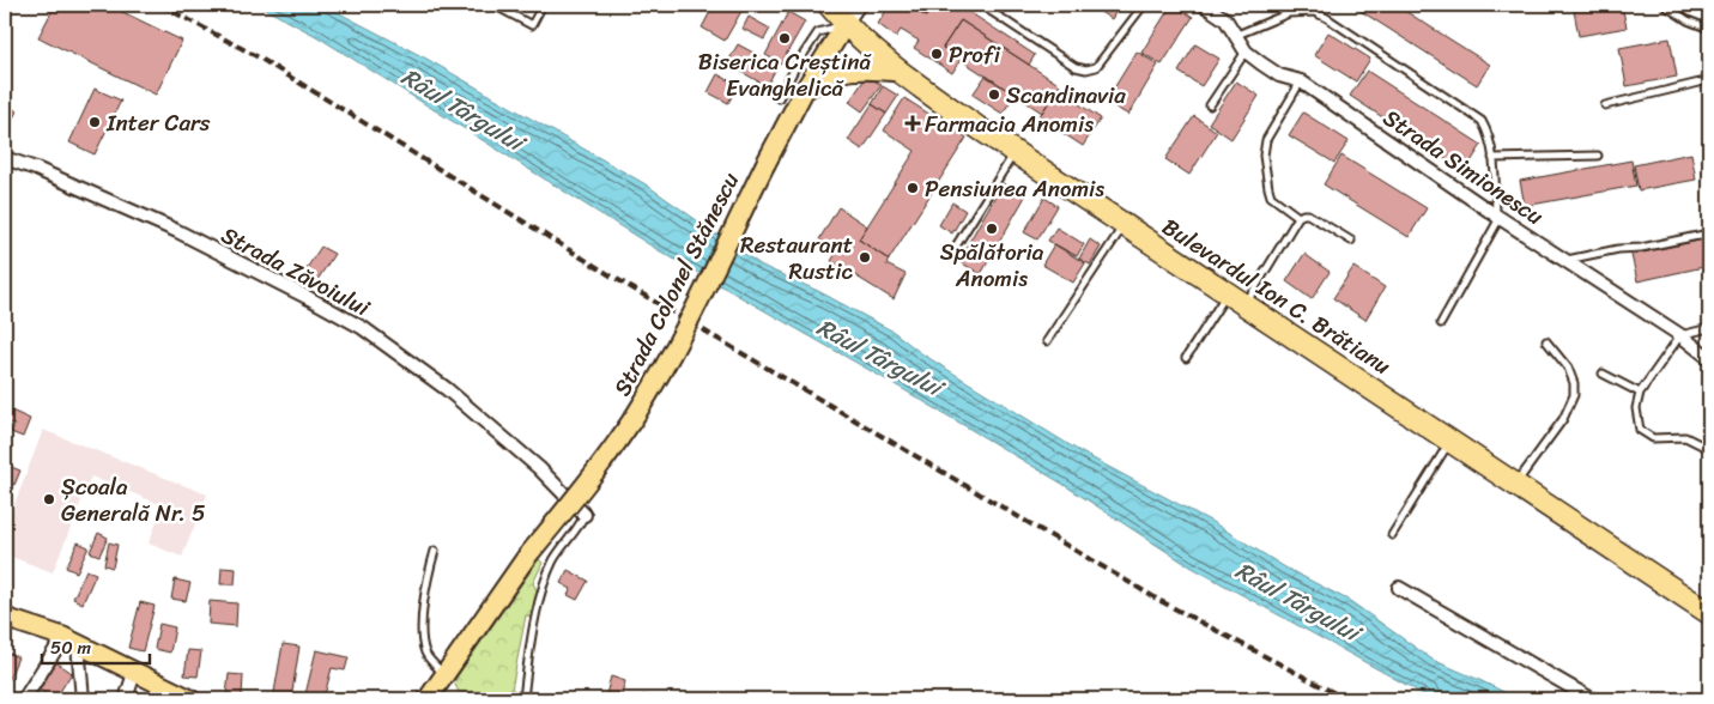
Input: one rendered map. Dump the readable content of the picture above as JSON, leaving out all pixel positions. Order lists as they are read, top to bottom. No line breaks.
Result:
{"streets":{"highway":["Bulevardul Ion C. Brătianu"],"main road":["Strada Colonel Stănescu"],"street":["Strada Simionescu","Strada Zăvoiului"]},"crossings":[["Strada Colonel Stănescu","Bulevardul Ion C. Brătianu"]],"water":["Râul Târgului"],"places":{"other":["Biserica Creștină Evanghelică","Profi","Scandinavia","Inter Cars","Pensiunea Anomis","Spălătoria Anomis","Restaurant Rustic","Școala Generală Nr. 5"],"health":["Farmacia Anomis"]},"scale_bar":"50 m"}
